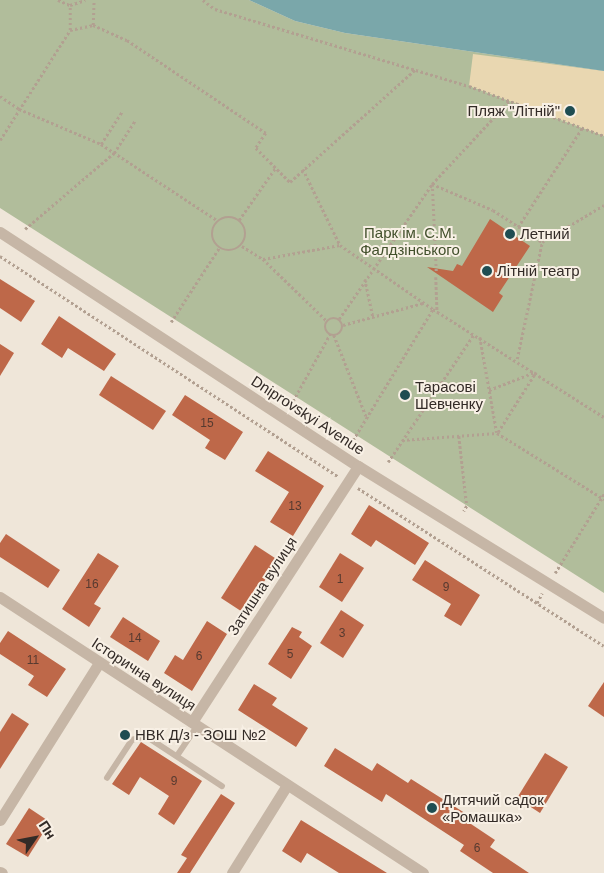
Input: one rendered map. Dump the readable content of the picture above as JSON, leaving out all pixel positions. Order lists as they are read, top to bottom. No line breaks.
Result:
{"streets":{"street":["Dniprovskyi Avenue","Затишна вулиця","Історична вулиця"]},"crossings":[["Dniprovskyi Avenue","Затишна вулиця"],["Затишна вулиця","Історична вулиця"]],"parks":["Парк ім. С.М. Фалдзінського"],"places":["Пляж \"Літній\"","Летний","Літній театр","Тарасові Шевченку","НВК Д/з - ЗОШ №2","Дитячий садок «Ромашка»"],"house_numbers":["15","13","1","16","9","3","14","5","6","11","9","6"],"north":"top right"}
